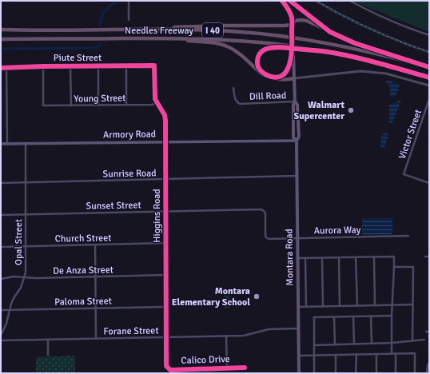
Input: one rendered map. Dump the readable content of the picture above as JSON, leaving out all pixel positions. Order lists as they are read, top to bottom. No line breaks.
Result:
{"streets":{"highway":["Needles Freeway","I 40"],"main road":["Armory Road","Montara Road"],"street":["Piute Street","Dill Road","Young Street","Victor Street","Sunrise Road","Sunset Street","Higgins Road","Aurora Way","Church Street","Opal Street","De Anza Street","Paloma Street","Forane Street","Calico Drive"]},"crossings":[["Needles Freeway","Montara Road"],["Piute Street","Young Street"],["Piute Street","Higgins Road"],["Dill Road","Montara Road"],["Young Street","Higgins Road"],["Armory Road","Higgins Road"],["Armory Road","Opal Street"],["Armory Road","Montara Road"],["Sunrise Road","Higgins Road"],["Sunrise Road","Opal Street"],["Sunrise Road","Montara Road"],["Sunset Street","Higgins Road"],["Sunset Street","Aurora Way"],["Sunset Street","Opal Street"],["Higgins Road","Church Street"],["Higgins Road","De Anza Street"],["Higgins Road","Paloma Street"],["Higgins Road","Forane Street"],["Higgins Road","Calico Drive"],["Aurora Way","Montara Road"],["Church Street","Opal Street"],["Opal Street","De Anza Street"],["Opal Street","Paloma Street"],["Montara Road","Forane Street"]],"places":["Walmart Supercenter","Montara Elementary School"]}
